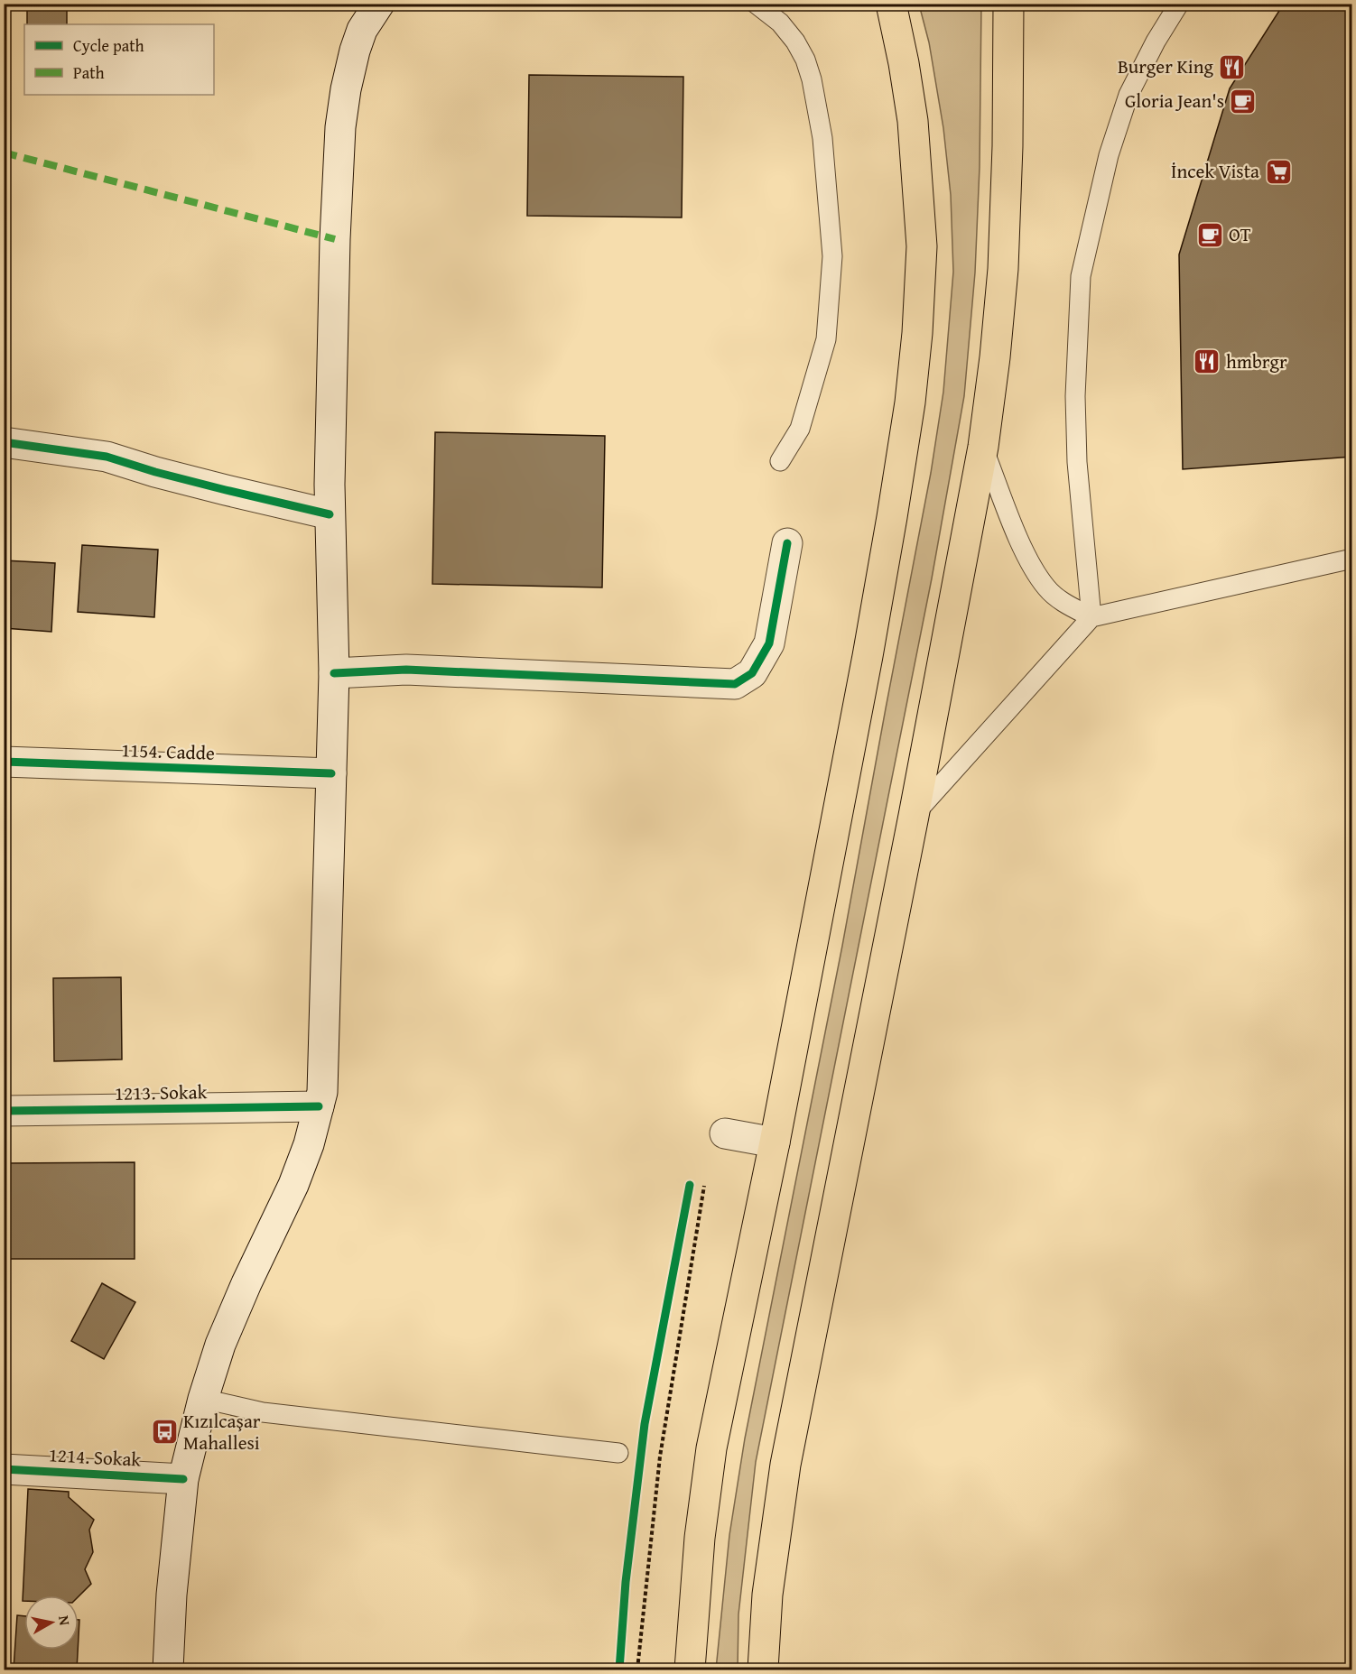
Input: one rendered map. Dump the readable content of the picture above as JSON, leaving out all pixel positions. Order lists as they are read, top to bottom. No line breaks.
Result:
{"streets":{"street":["1154. Cadde","1213. Sokak","1214. Sokak"]},"places":{"restaurant":["Burger King","hmbrgr"],"cafe":["Gloria Jean's","OT"],"supermarket":["İncek Vista"],"bus stop":["Kızılcaşar Mahallesi"]},"legend":["Cycle path","Path"],"north":"right"}
